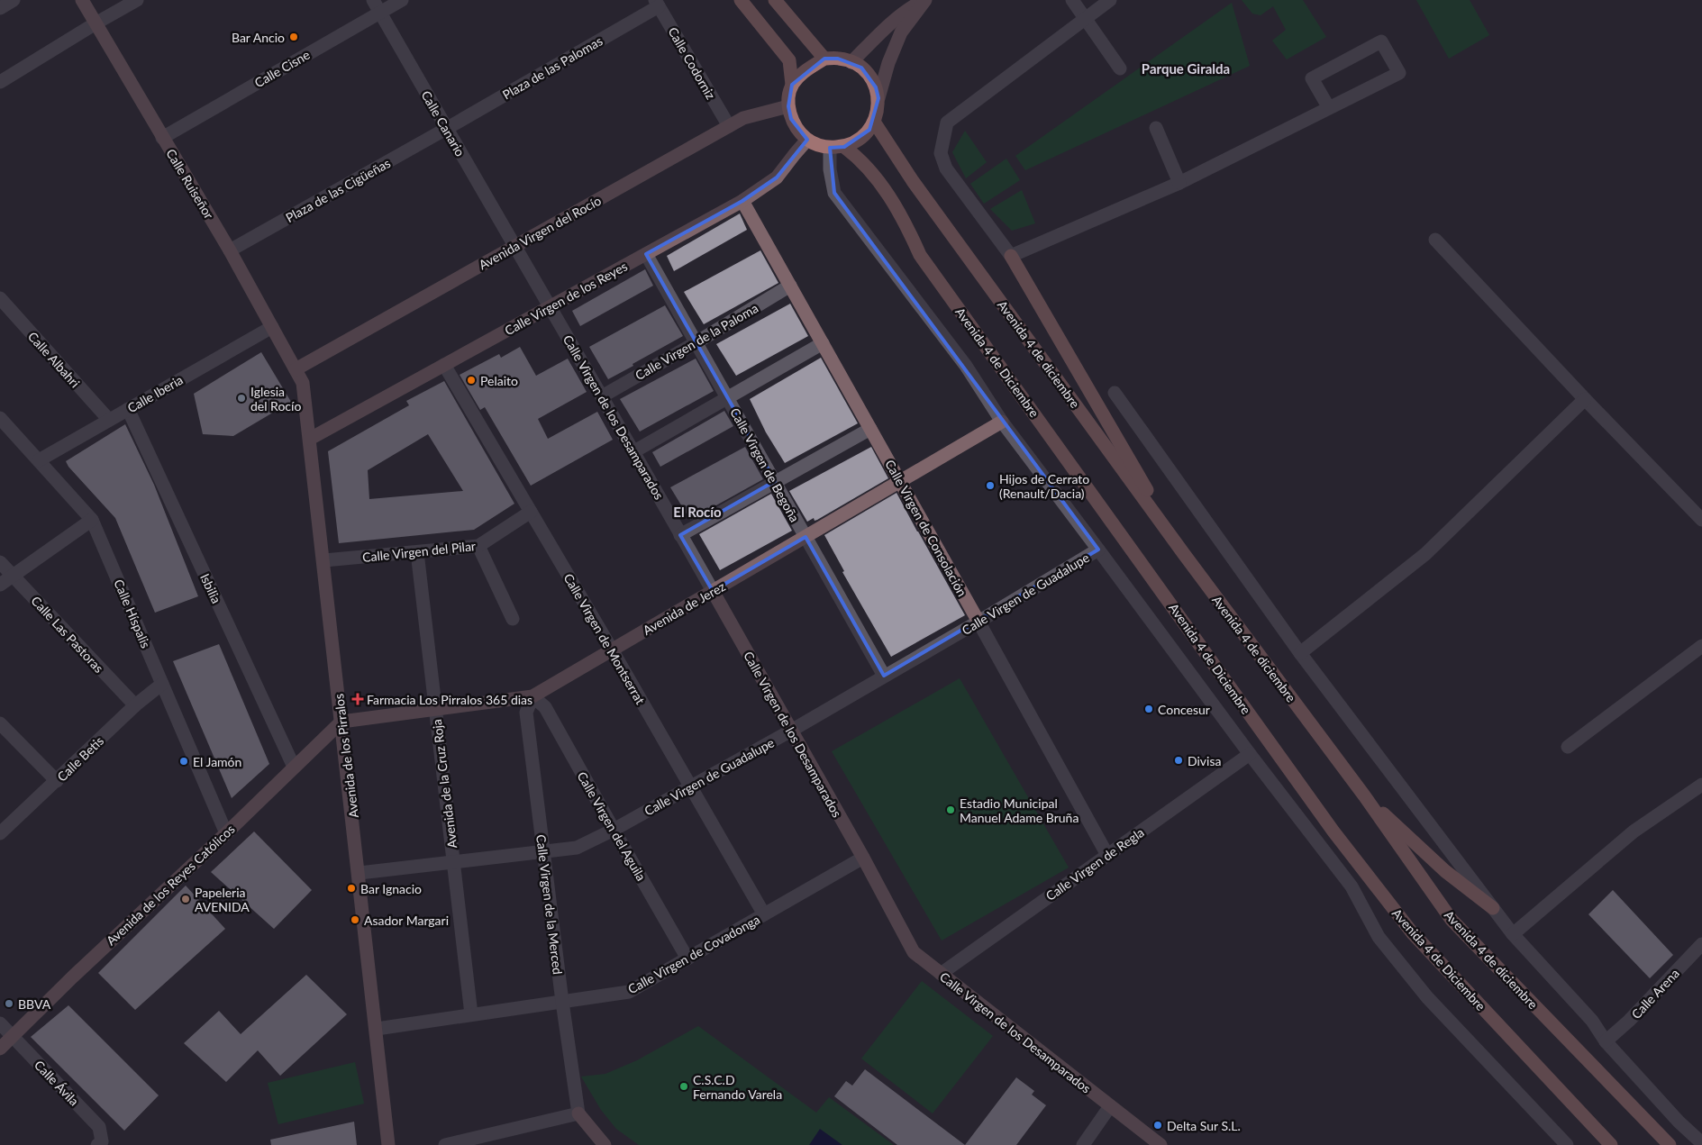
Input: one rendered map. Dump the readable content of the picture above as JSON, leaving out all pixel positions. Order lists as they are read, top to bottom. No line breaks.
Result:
{"streets":{"main road":["Avenida 4 de diciembre","Avenida 4 de Diciembre"],"street":["Calle Codorniz","Plaza de las Palomas","Calle Cisne","Calle Canario","Calle Ruiseñor","Plaza de las Cigüeñas","Avenida Virgen del Rocío","Calle Virgen de los Reyes","Calle Virgen de la Paloma","Calle Albahri","Calle Iberia","Calle Virgen de los Desamparados","Calle Virgen de Begoña","Calle Virgen de Consolación","Calle Virgen del Pilar","Isbilia","Calle Virgen de Guadalupe","Avenida de Jerez","Calle Híspalis","Calle Las Pastoras","Calle Virgen de Montserrat","Avenida de los Pirralos","Calle Betis","Avenida de la Cruz Roja","Calle Virgen del Aguila","Calle Virgen de Regla","Avenida de los Reyes Católicos","Calle Virgen de la Merced","Calle Virgen de Covadonga","Calle Arena","Calle Ávila"]},"crossings":[["Calle Codorniz","Plaza de las Palomas"],["Calle Codorniz","Avenida Virgen del Rocío"],["Plaza de las Palomas","Calle Canario"],["Plaza de las Palomas","Plaza de las Cigüeñas"],["Calle Cisne","Calle Canario"],["Calle Cisne","Calle Ruiseñor"],["Calle Canario","Plaza de las Cigüeñas"],["Calle Canario","Avenida Virgen del Rocío"],["Calle Canario","Calle Virgen de los Desamparados"],["Calle Ruiseñor","Plaza de las Cigüeñas"],["Calle Ruiseñor","Avenida Virgen del Rocío"],["Calle Ruiseñor","Calle Iberia"],["Calle Ruiseñor","Avenida de los Pirralos"],["Avenida Virgen del Rocío","Calle Virgen de los Reyes"],["Avenida Virgen del Rocío","Avenida 4 de diciembre"],["Avenida Virgen del Rocío","Avenida 4 de Diciembre"],["Avenida Virgen del Rocío","Calle Virgen de los Desamparados"],["Avenida Virgen del Rocío","Avenida de los Pirralos"],["Calle Virgen de los Reyes","Avenida 4 de diciembre"],["Calle Virgen de los Reyes","Avenida 4 de Diciembre"],["Calle Virgen de los Reyes","Calle Virgen de los Desamparados"],["Calle Virgen de los Reyes","Calle Virgen de Begoña"],["Calle Virgen de los Reyes","Calle Virgen de Consolación"],["Calle Virgen de los Reyes","Calle Virgen de Montserrat"],["Calle Virgen de los Reyes","Avenida de los Pirralos"],["Calle Virgen de la Paloma","Calle Virgen de los Desamparados"],["Calle Virgen de la Paloma","Calle Virgen de Begoña"],["Calle Virgen de la Paloma","Calle Virgen de Consolación"],["Avenida 4 de diciembre","Avenida 4 de Diciembre"],["Calle Albahri","Calle Iberia"],["Calle Iberia","Isbilia"],["Calle Iberia","Calle Híspalis"],["Calle Virgen de los Desamparados","Calle Virgen de Guadalupe"],["Calle Virgen de los Desamparados","Avenida de Jerez"],["Calle Virgen de los Desamparados","Calle Virgen de Regla"],["Calle Virgen de los Desamparados","Calle Virgen de Covadonga"],["Calle Virgen de Begoña","Calle Virgen de Guadalupe"],["Calle Virgen de Begoña","Avenida de Jerez"],["Calle Virgen de Consolación","Calle Virgen de Guadalupe"],["Calle Virgen de Consolación","Avenida de Jerez"],["Calle Virgen de Consolación","Calle Virgen de Regla"],["Calle Virgen del Pilar","Calle Virgen de Montserrat"],["Calle Virgen del Pilar","Avenida de los Pirralos"],["Calle Virgen del Pilar","Avenida de la Cruz Roja"],["Isbilia","Avenida de los Reyes Católicos"],["Calle Virgen de Guadalupe","Calle Virgen de Montserrat"],["Calle Virgen de Guadalupe","Avenida de los Pirralos"],["Calle Virgen de Guadalupe","Avenida de la Cruz Roja"],["Calle Virgen de Guadalupe","Calle Virgen del Aguila"],["Calle Virgen de Guadalupe","Calle Virgen de la Merced"],["Avenida de Jerez","Calle Virgen de Montserrat"],["Avenida de Jerez","Avenida de los Pirralos"],["Avenida de Jerez","Avenida de la Cruz Roja"],["Avenida de Jerez","Calle Virgen del Aguila"],["Avenida de Jerez","Avenida de los Reyes Católicos"],["Avenida de Jerez","Calle Virgen de la Merced"],["Calle Híspalis","Calle Betis"],["Calle Híspalis","Avenida de los Reyes Católicos"],["Calle Las Pastoras","Calle Betis"],["Calle Virgen de Montserrat","Calle Virgen de Covadonga"],["Avenida de los Pirralos","Avenida de los Reyes Católicos"],["Avenida de los Pirralos","Calle Virgen de Covadonga"],["Avenida de la Cruz Roja","Calle Virgen de Covadonga"],["Calle Virgen del Aguila","Calle Virgen de la Merced"],["Calle Virgen del Aguila","Calle Virgen de Covadonga"],["Avenida de los Reyes Católicos","Calle Ávila"],["Calle Virgen de la Merced","Calle Virgen de Covadonga"]],"districts":["Parque Giralda","El Rocío"],"places":{"other":["Bar Ancio","Pelaito","Iglesia del Rocío","Hijos de Cerrato (Renault/Dacia)","Concesur","Divisa","El Jamón","Estadio Municipal Manuel Adame Bruña","Bar Ignacio","Papeleria AVENIDA","Asador Margari","BBVA","C.S.C.D Fernando Varela","Delta Sur S.L."],"health":["Farmacia Los Pirralos 365 dias"]}}
